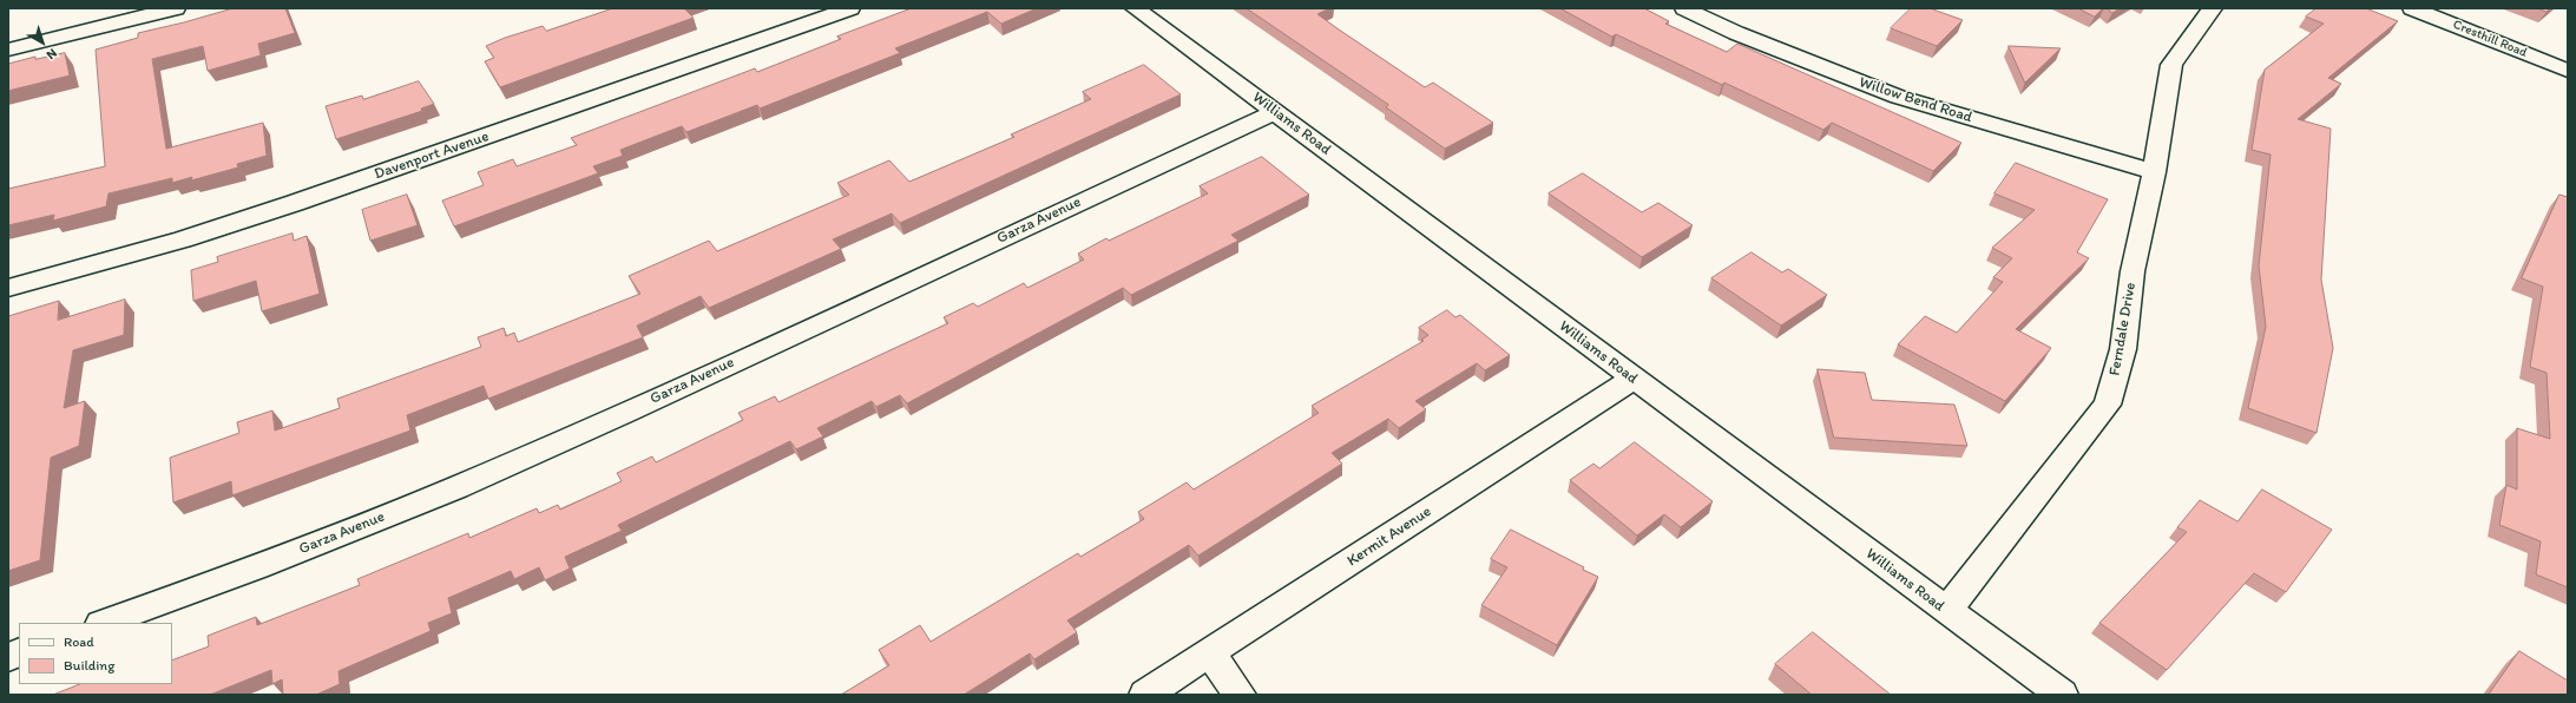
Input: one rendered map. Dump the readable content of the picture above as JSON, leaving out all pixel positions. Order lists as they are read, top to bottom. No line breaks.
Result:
{"streets":{"street":["Cresthill Road","Willow Bend Road","Williams Road","Davenport Avenue","Garza Avenue","Ferndale Drive","Kermit Avenue"]},"crossings":[["Willow Bend Road","Ferndale Drive"],["Williams Road","Garza Avenue"],["Williams Road","Ferndale Drive"],["Williams Road","Kermit Avenue"]],"legend":["Road","Building"],"north":"bottom right"}
